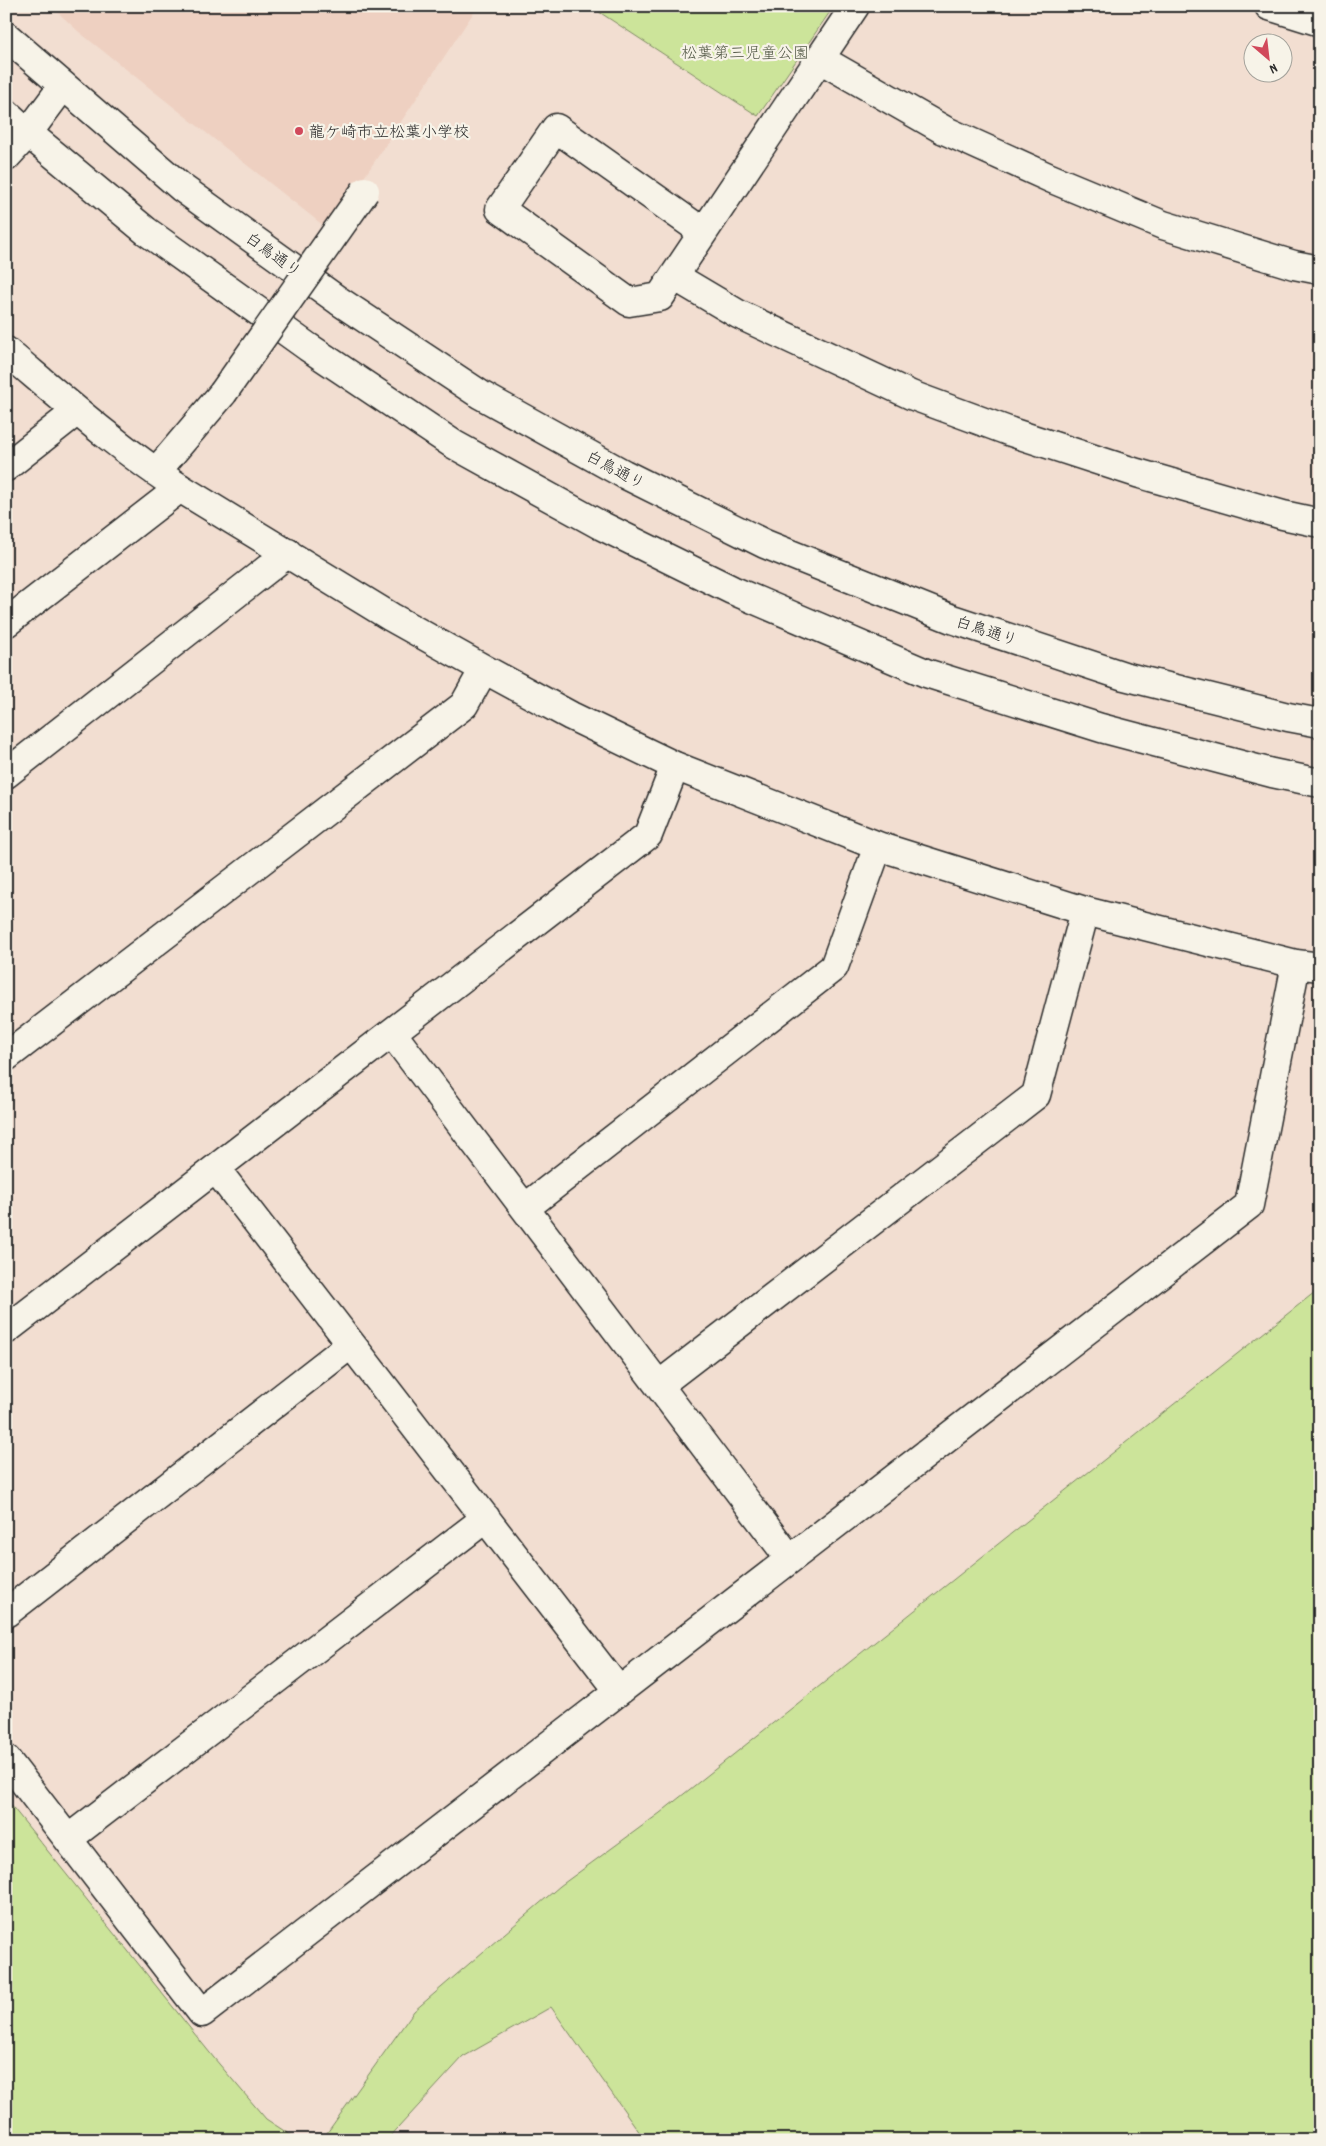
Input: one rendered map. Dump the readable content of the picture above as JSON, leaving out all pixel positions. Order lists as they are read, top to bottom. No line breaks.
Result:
{"streets":{"street":["白鳥通り"]},"parks":["松葉第三児童公園"],"places":["龍ケ崎市立松葉小学校"],"north":"bottom right"}
